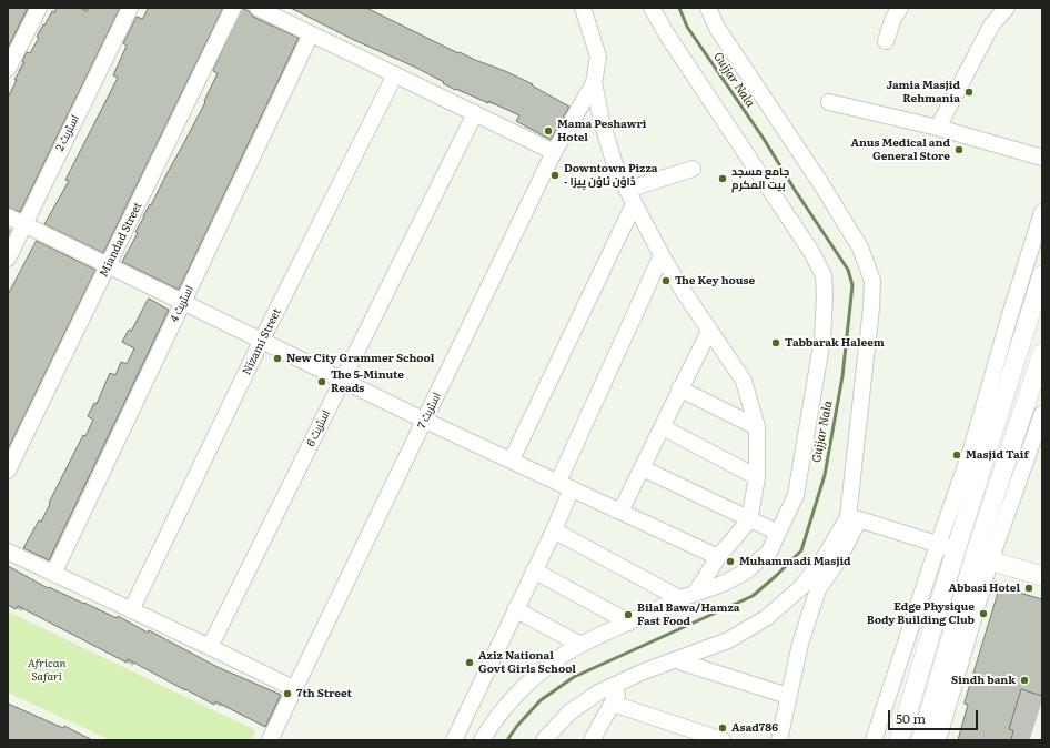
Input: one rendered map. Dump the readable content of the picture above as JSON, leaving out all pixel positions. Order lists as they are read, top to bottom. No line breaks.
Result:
{"streets":{"street":["اسٹریٹ 2","Miandad Street","اسٹریٹ 4","Nizami Street","اسٹریٹ 7","اسٹریٹ 6"]},"water":["Gujjar Nala"],"parks":["African Safari"],"places":["Jamia Masjid Rehmania","Mama Peshawri Hotel","Anus Medical and General Store","Downtown Pizza - ڈاؤن ٹاؤن پیزا","جامع مسجد بیت المکرم","The Key house","Tabbarak Haleem","New City Grammer School","The 5-Minute Reads","Masjid Taif","Muhammadi Masjid","Abbasi Hotel","Edge Physique Body Building Club","Bilal Bawa/Hamza Fast Food","Aziz National Govt Girls School","Sindh bank","7th Street","Asad786"],"scale_bar":"50 m"}
